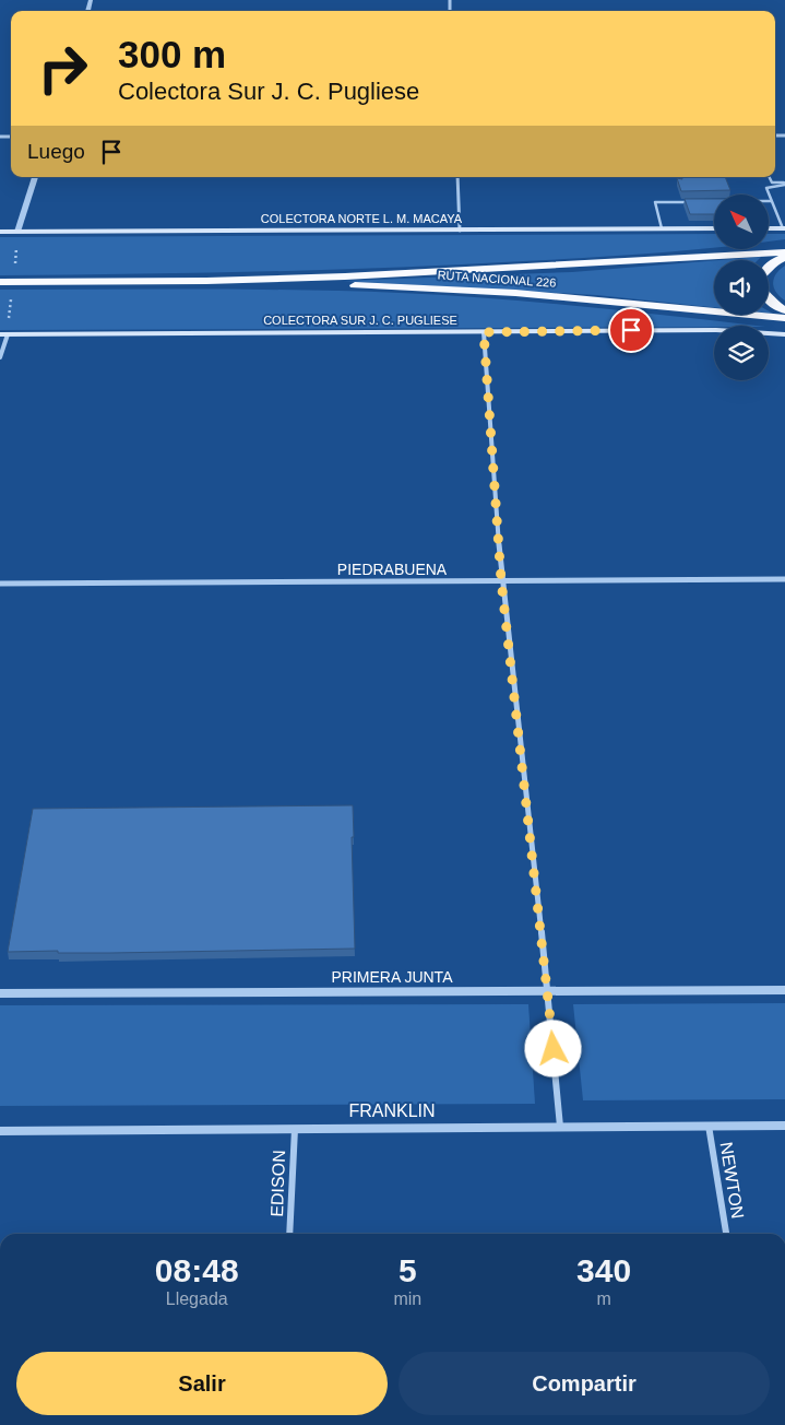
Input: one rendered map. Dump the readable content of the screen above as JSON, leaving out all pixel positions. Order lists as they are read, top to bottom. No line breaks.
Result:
{"streets":{"highway":["RUTA NACIONAL 226"],"main road":["COLECTORA NORTE L. M. MACAYA","COLECTORA SUR J. C. PUGLIESE"],"street":["PIEDRABUENA","PRIMERA JUNTA","FRANKLIN","NEWTON","EDISON"]},"crossings":[["FRANKLIN","NEWTON"],["FRANKLIN","EDISON"]],"north":"top left","page":{"turn":["300 m","Colectora Sur J. C. Pugliese"],"then":"Luego","eta":["08:48","Llegada","5","min","340","m"],"buttons":["Salir","Compartir"]}}
